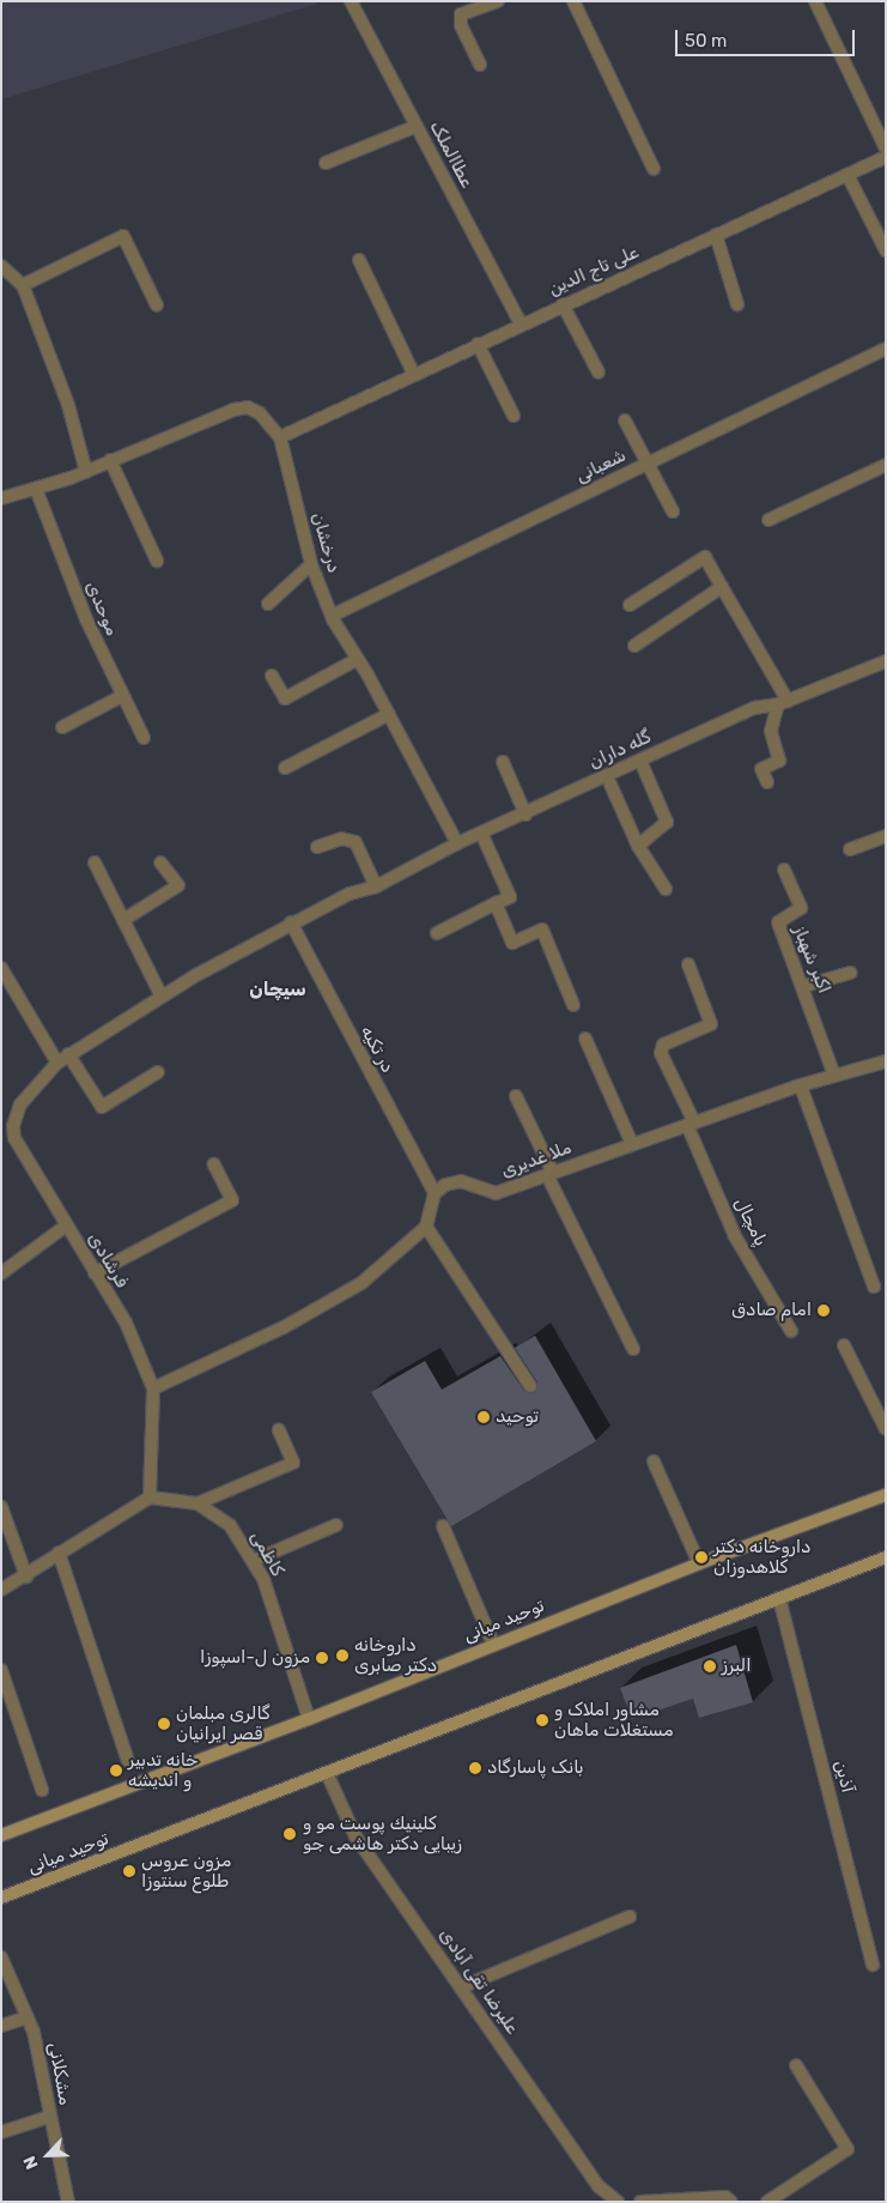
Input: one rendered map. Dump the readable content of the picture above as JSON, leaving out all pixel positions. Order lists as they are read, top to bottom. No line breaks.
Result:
{"streets":{"main road":["توحید میانی"],"street":["عطاالملک","علی تاج الدین","شعبانی","درخشان","موحدی","گله داران","اکبر شهباز","در تکیه","ملا غدیری","پامچال","فرشادی","کاظمی","آذین","علیرضا تقی آبادی","مشکلانی"]},"crossings":[["عطاالملک","علی تاج الدین"],["علی تاج الدین","درخشان"],["شعبانی","درخشان"],["درخشان","موحدی"],["درخشان","گله داران"],["گله داران","در تکیه"],["گله داران","فرشادی"],["اکبر شهباز","ملا غدیری"],["در تکیه","ملا غدیری"],["در تکیه","فرشادی"],["ملا غدیری","پامچال"],["فرشادی","کاظمی"],["کاظمی","توحید میانی"],["توحید میانی","آذین"],["توحید میانی","علیرضا تقی آبادی"]],"districts":["سیچان"],"places":["امام صادق","توحید","داروخانه دکتر کلاهدوزان","داروخانه دکتر صابری","مزون ل-اسپوزا","البرز","مشاور املاک و مستغلات ماهان","گالری مبلمان قصر ایرانیان","بانک پاسارگاد","خانه تدبیر و اندیشه","كلينيك پوست مو و زيبايى دکتر هاشمی جو","مزون عروس طلوع سنتوزا"],"scale_bar":"50 m","north":"bottom left"}
